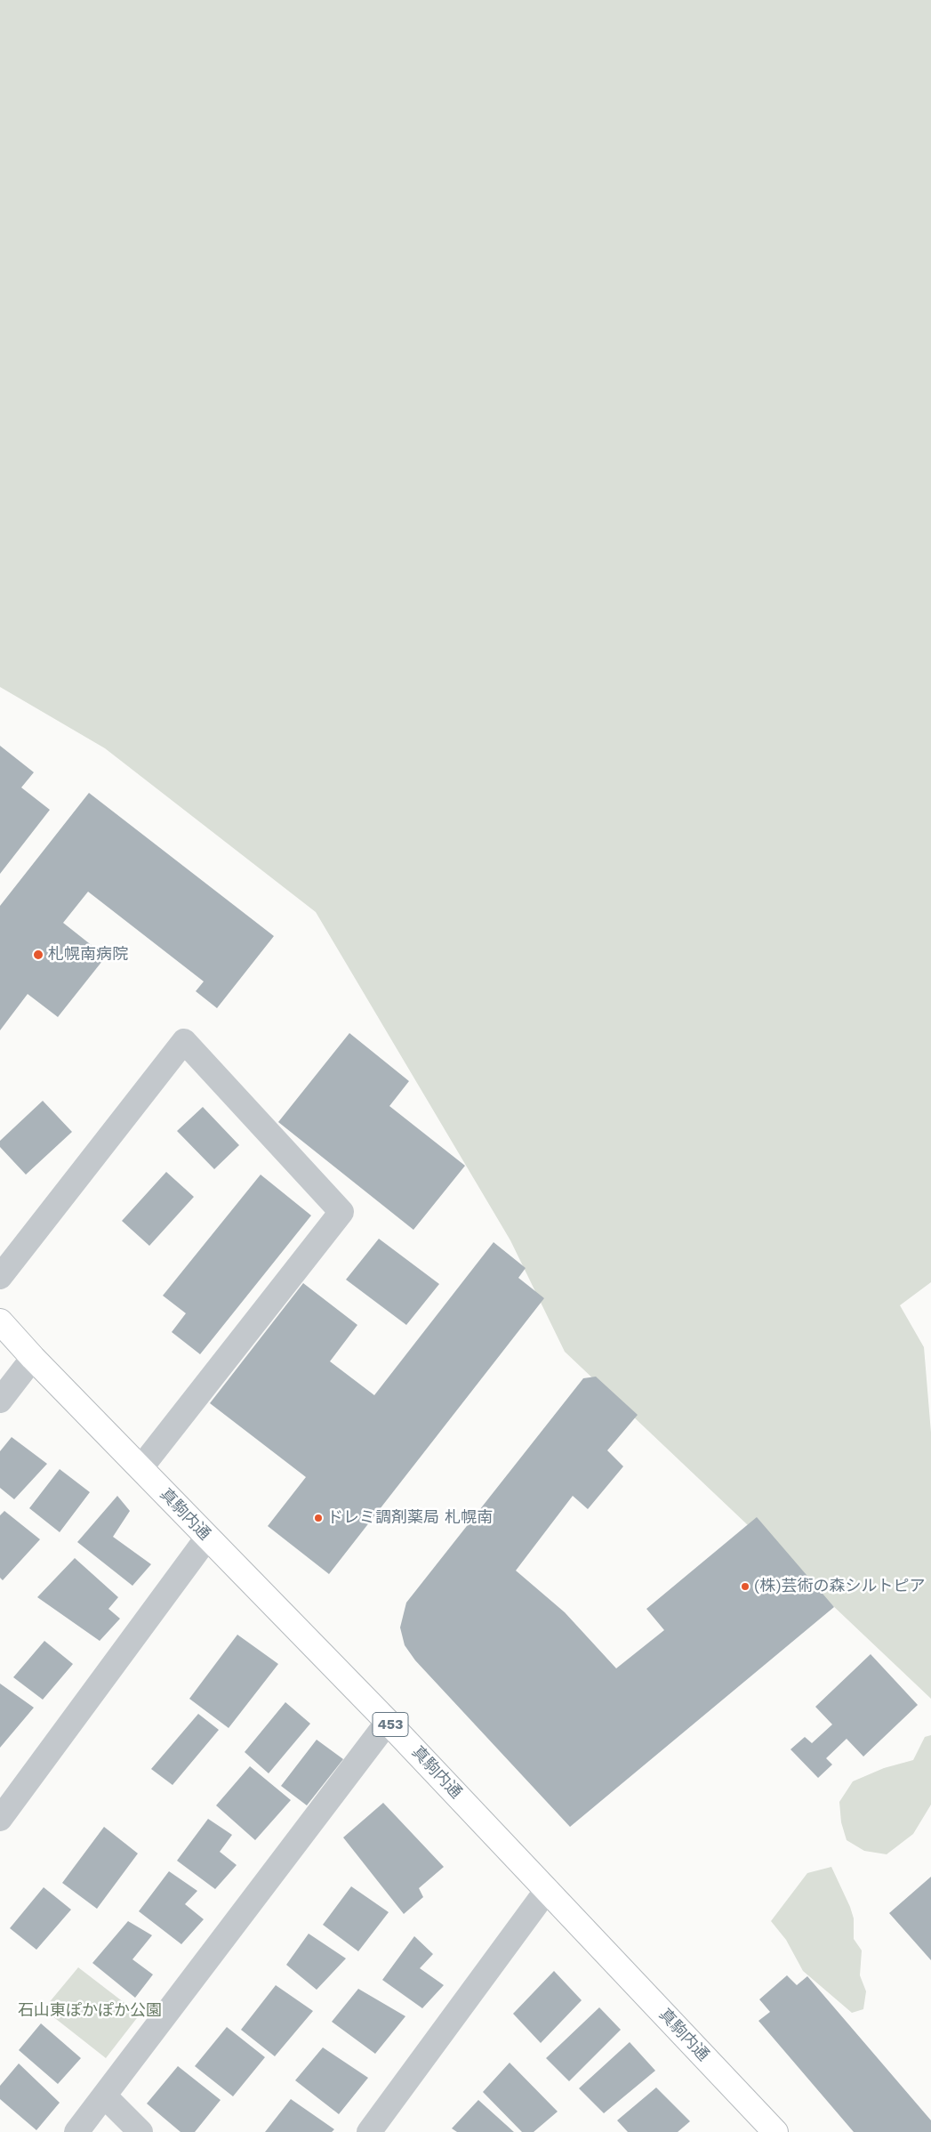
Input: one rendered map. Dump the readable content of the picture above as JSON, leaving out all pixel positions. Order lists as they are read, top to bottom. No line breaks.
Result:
{"streets":{"highway":["真駒内通","453"]},"parks":["石山東ぽかぽか公園"],"places":["札幌南病院","ドレミ調剤薬局 札幌南","(株)芸術の森シルトピア"]}
